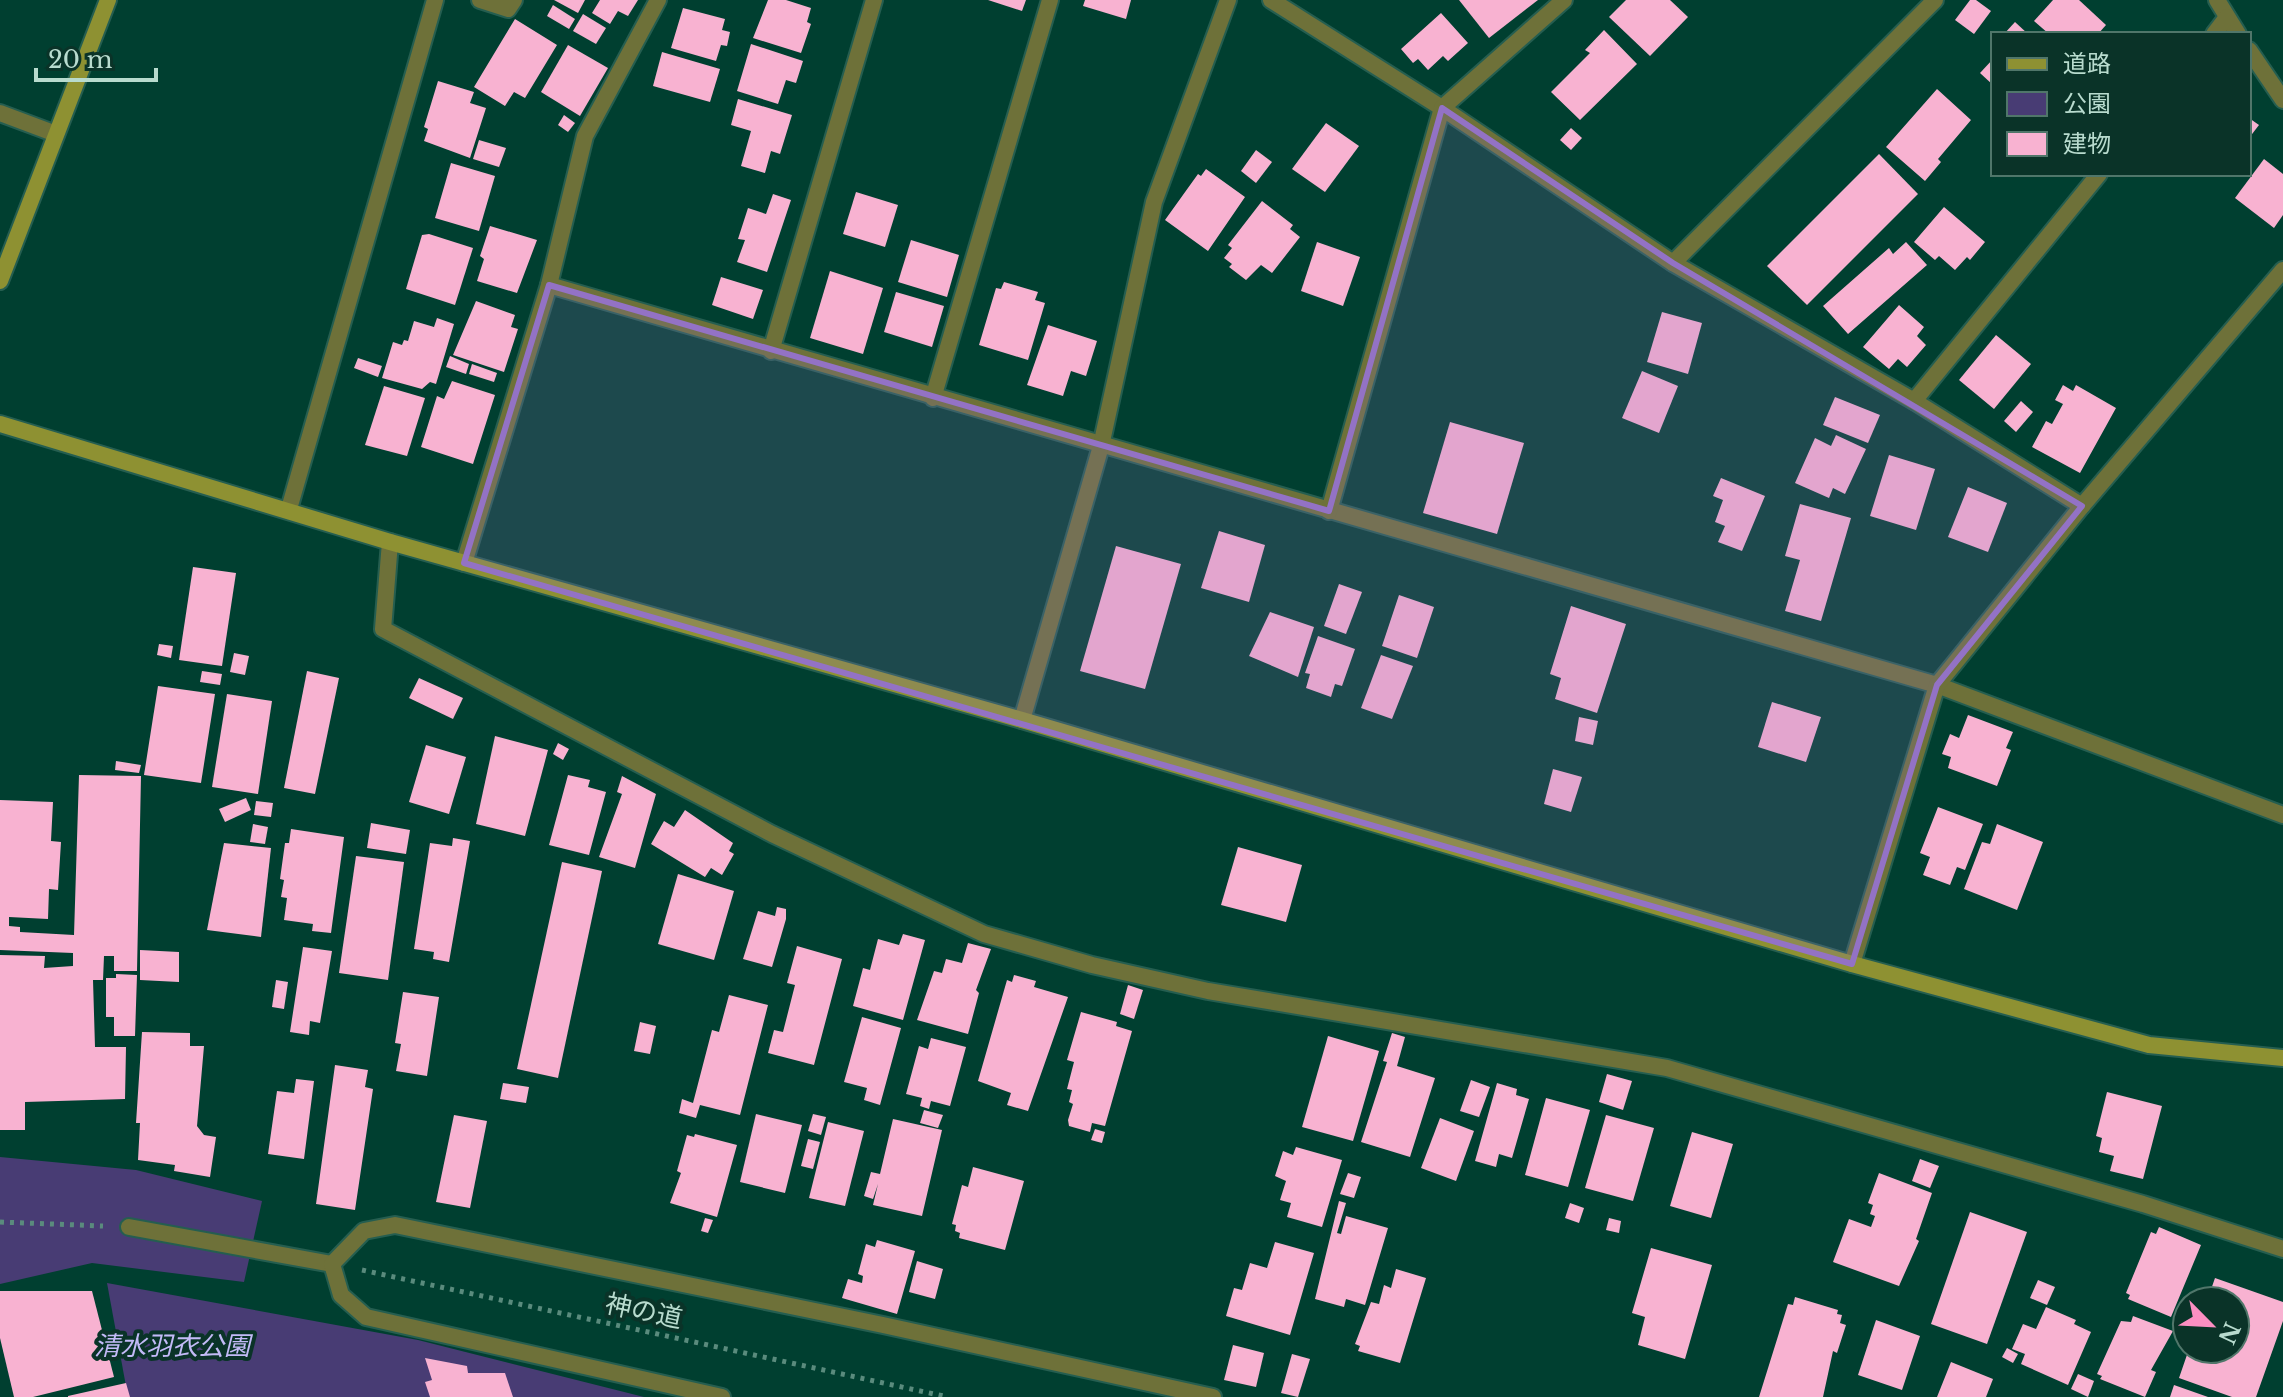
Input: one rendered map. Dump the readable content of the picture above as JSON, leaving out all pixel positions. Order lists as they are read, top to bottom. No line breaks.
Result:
{"streets":{"path":["神の道"]},"parks":["清水羽衣公園"],"legend":["道路","公園","建物"],"scale_bar":"20 m","north":"bottom right"}
